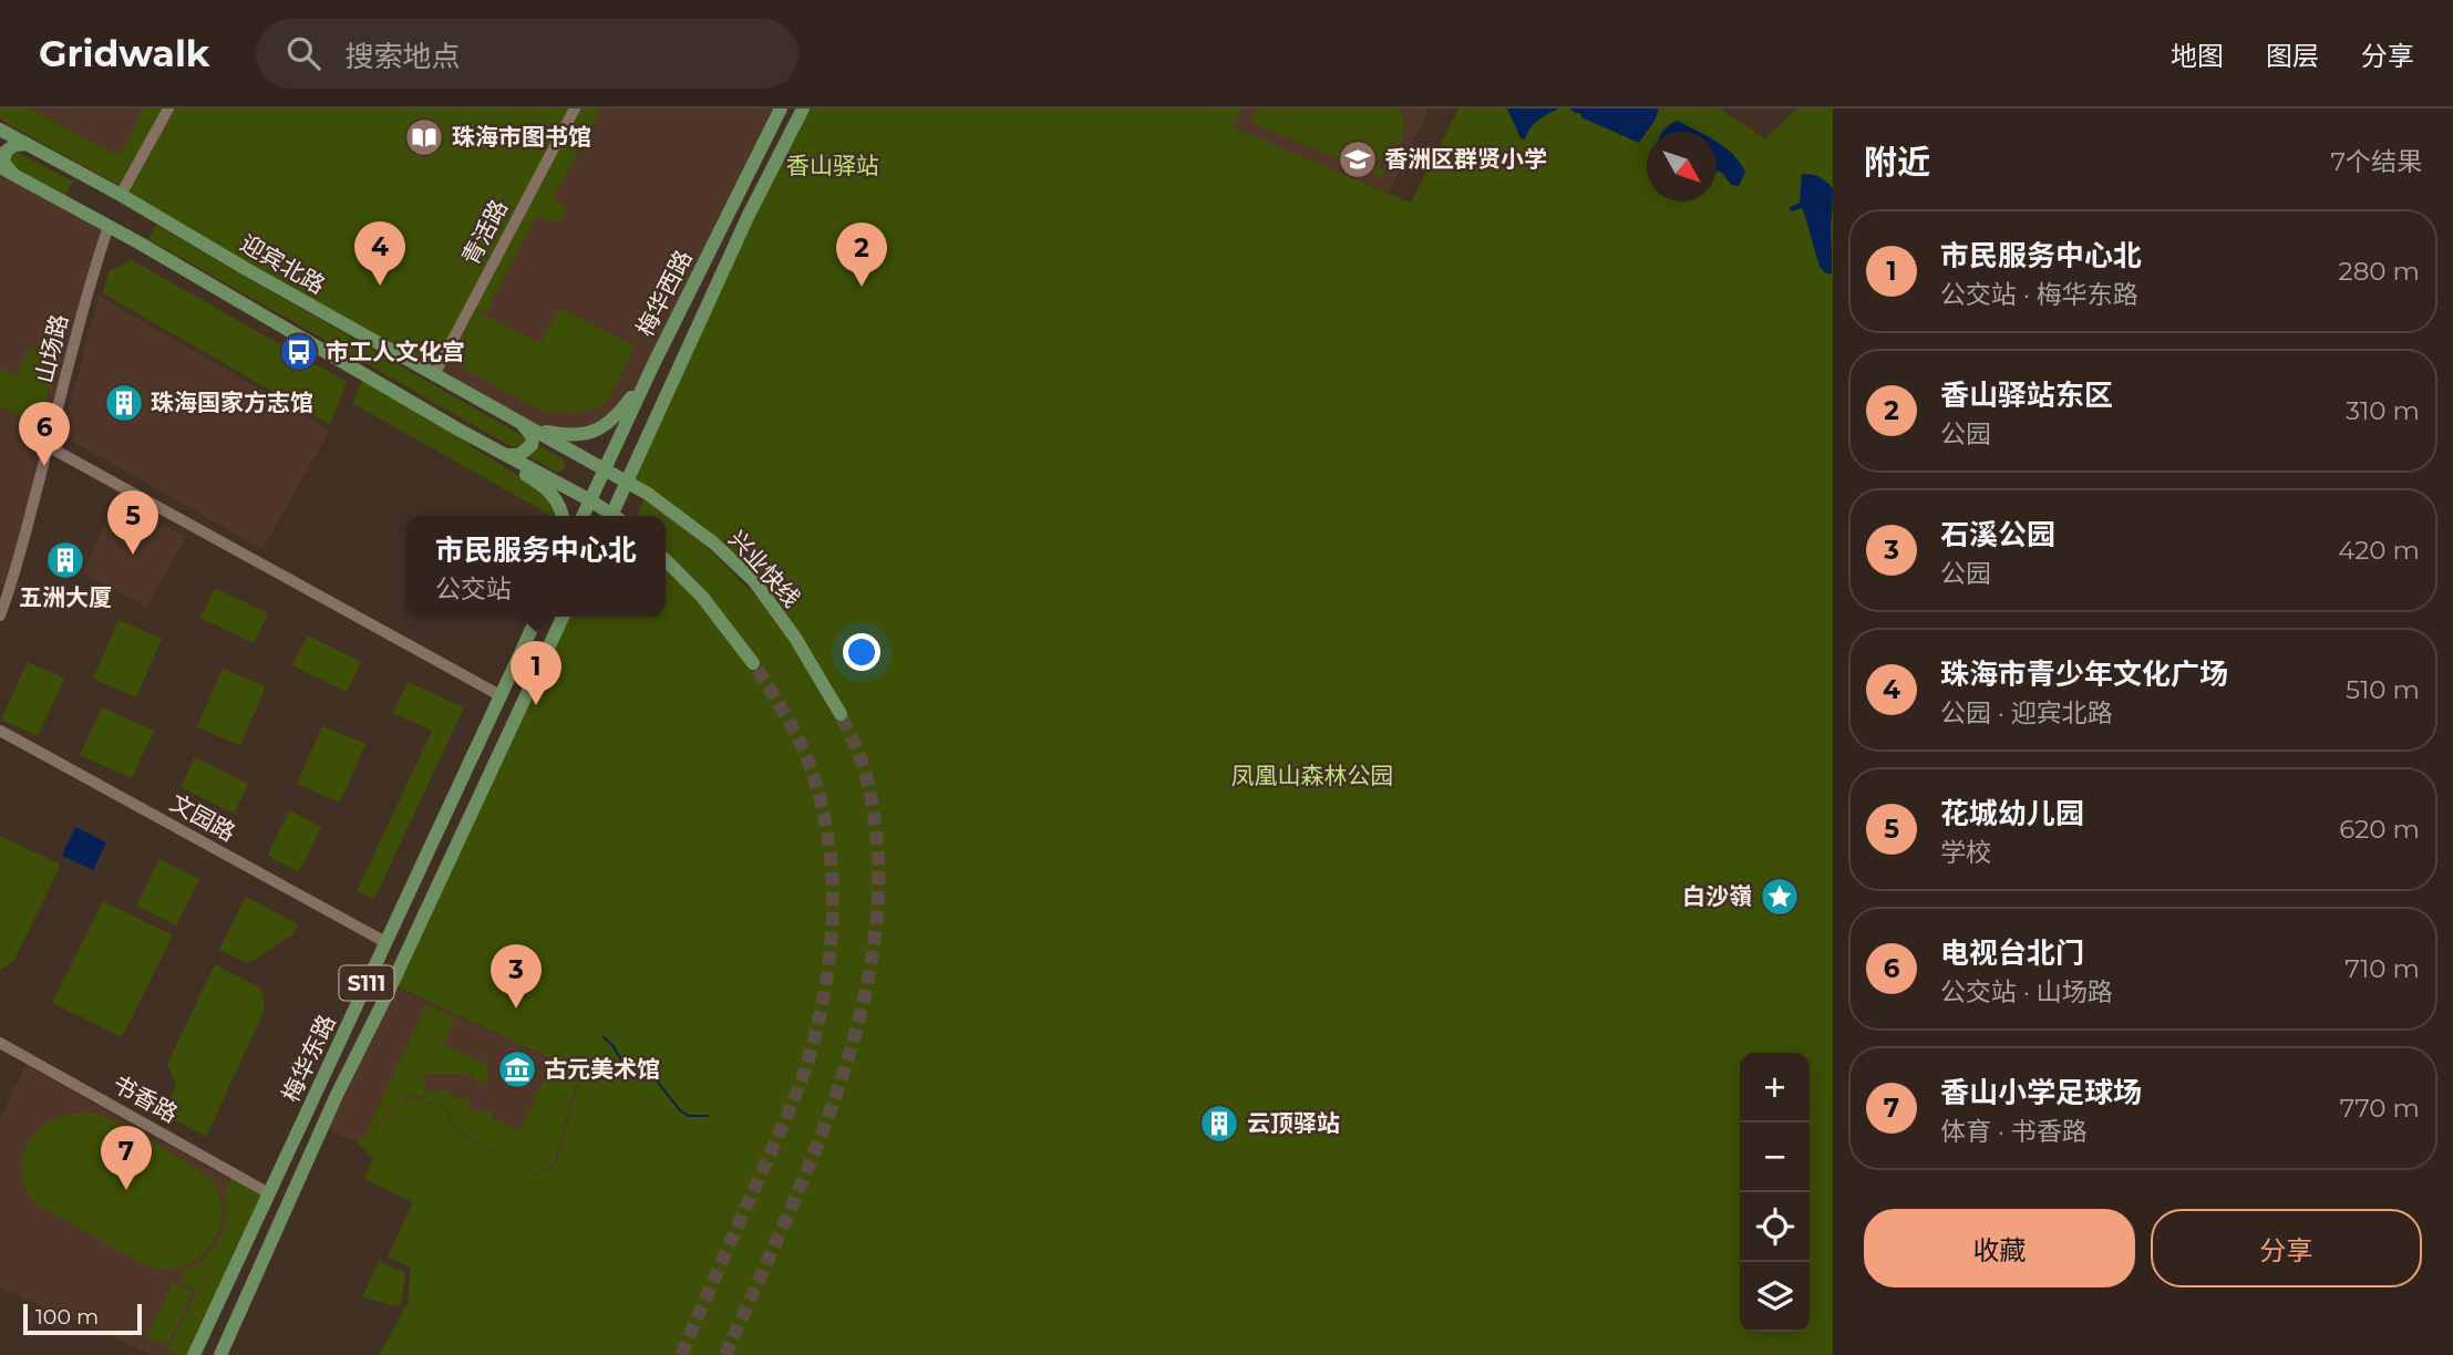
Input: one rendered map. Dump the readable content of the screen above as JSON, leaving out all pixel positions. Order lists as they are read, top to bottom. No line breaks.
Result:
{"streets":{"main road":["迎宾北路","梅华西路","兴业快线","S111","梅华东路"],"street":["青活路","山场路","文园路","书香路"]},"crossings":[["青活路","迎宾北路"],["迎宾北路","梅华西路"],["迎宾北路","兴业快线"],["梅华西路","兴业快线"],["文园路","梅华东路"],["梅华东路","书香路"]],"parks":["香山驿站","凤凰山森林公园"],"places":{"library":["珠海市图书馆"],"school or university":["香洲区群贤小学"],"bus stop":["市工人文化宫"],"building":["珠海国家方志馆","五洲大厦","云顶驿站"],"place":["白沙嶺"],"museum":["古元美术馆"]},"scale_bar":"100 m","north":"bottom right","page":{"header":"Gridwalk","search":"搜索地点","nav":["地图","图层","分享"],"heading":["附近","7个结果"],"list":[{"mark":"1","name":"市民服务中心北","note":"公交站 · 梅华东路","value":"280 m"},{"mark":"2","name":"香山驿站东区","note":"公园","value":"310 m"},{"mark":"3","name":"石溪公园","note":"公园","value":"420 m"},{"mark":"4","name":"珠海市青少年文化广场","note":"公园 · 迎宾北路","value":"510 m"},{"mark":"5","name":"花城幼儿园","note":"学校","value":"620 m"},{"mark":"6","name":"电视台北门","note":"公交站 · 山场路","value":"710 m"},{"mark":"7","name":"香山小学足球场","note":"体育 · 书香路","value":"770 m"}],"pins":["4","2","6","5","1","3","7"],"popup":["市民服务中心北","公交站"],"map_buttons":["+","−"],"buttons":["收藏","分享"],"scale":"100 m"}}
